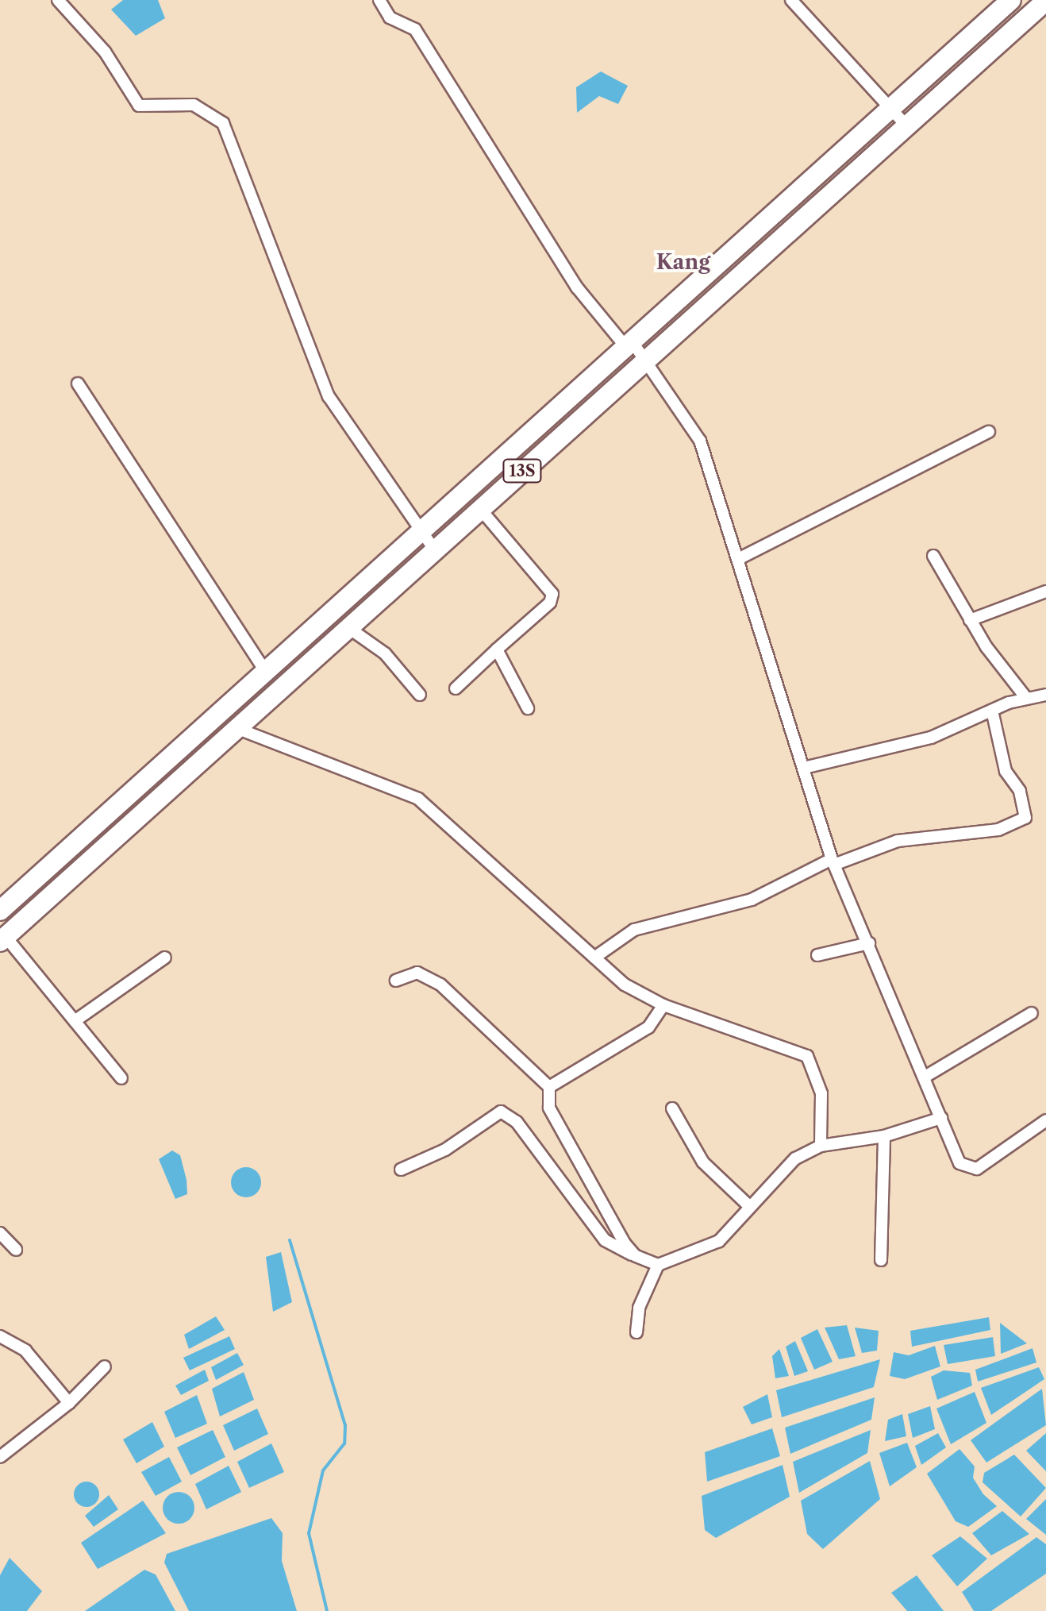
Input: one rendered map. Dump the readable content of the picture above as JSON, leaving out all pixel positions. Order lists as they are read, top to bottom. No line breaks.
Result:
{"streets":{"highway":["13S"]},"districts":["Kang"]}
